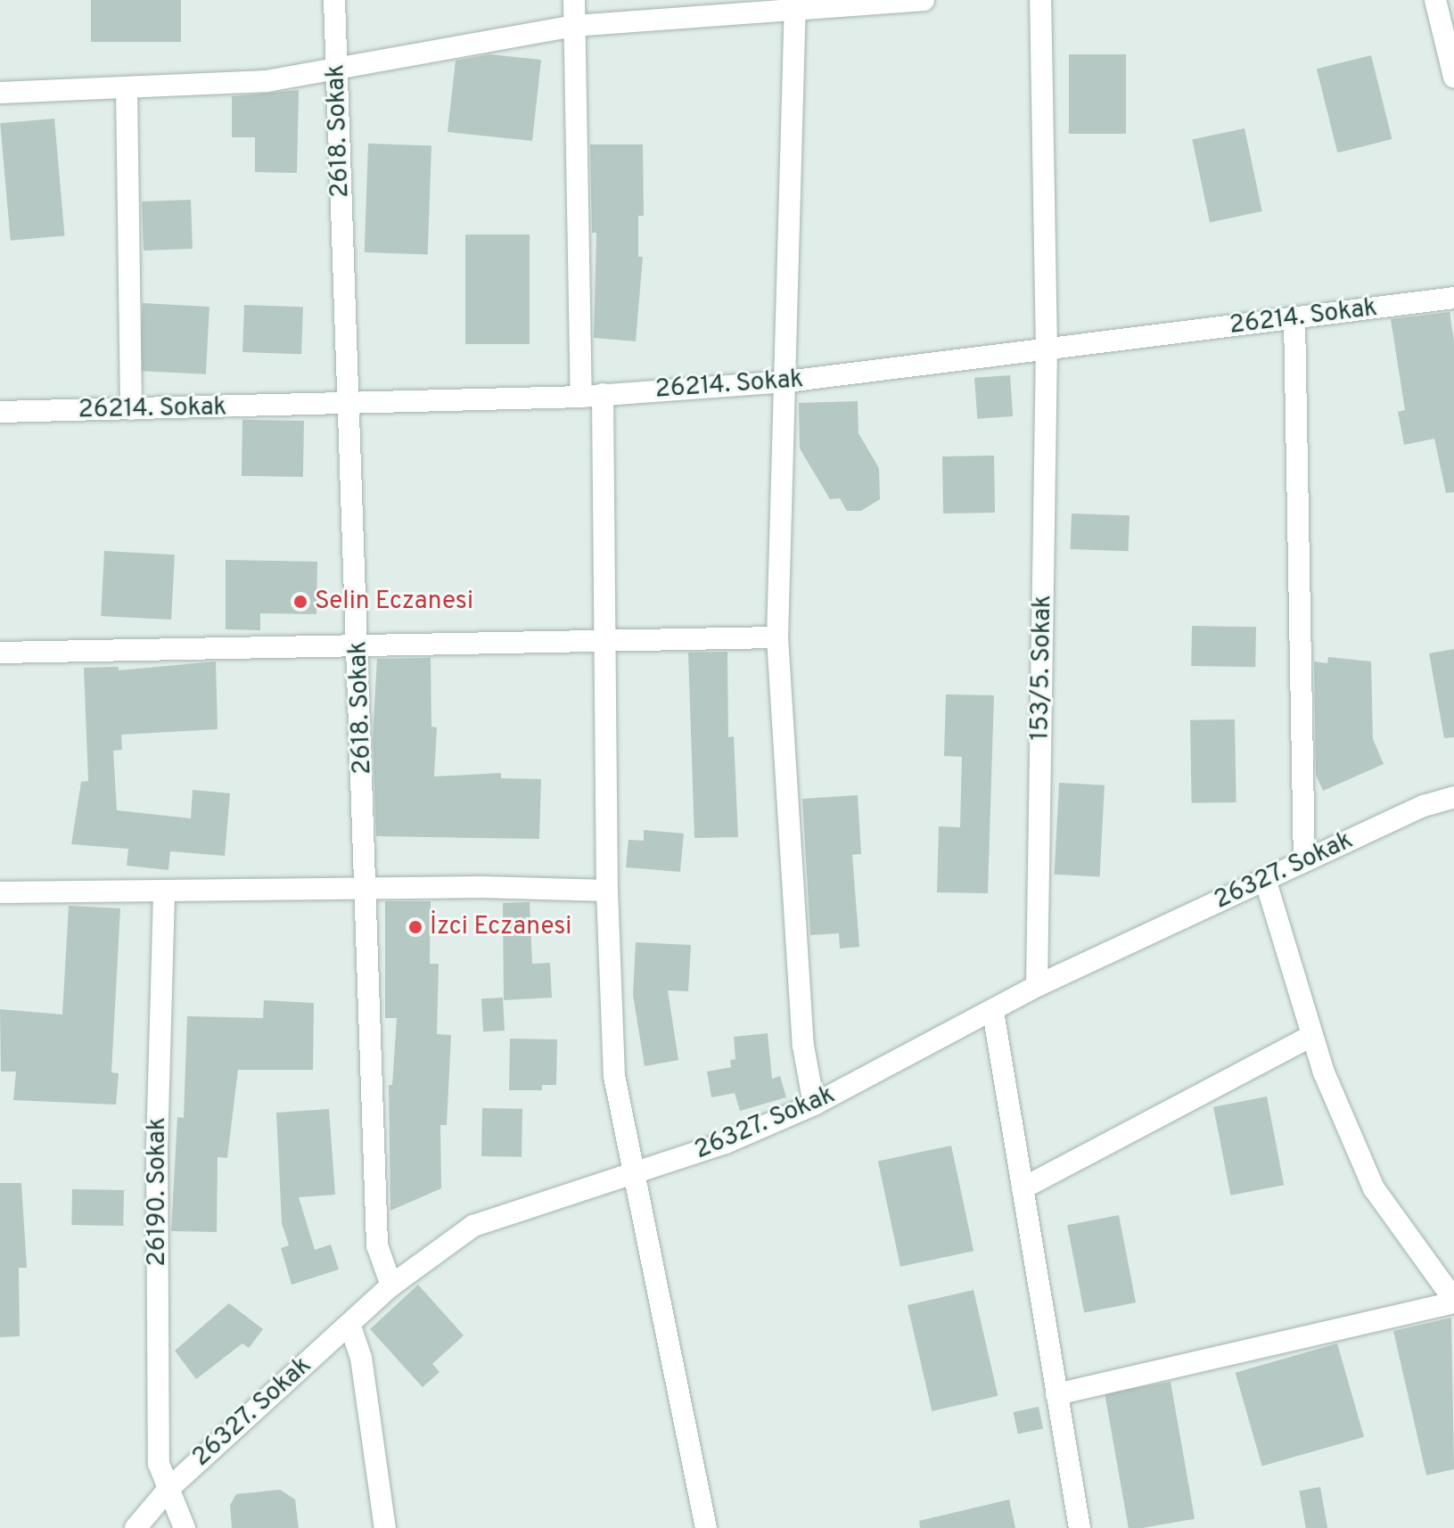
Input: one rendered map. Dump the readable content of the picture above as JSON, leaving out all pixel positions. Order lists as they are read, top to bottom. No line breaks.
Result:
{"streets":{"street":["2618. Sokak","26214. Sokak","153/5. Sokak","26327. Sokak","26190. Sokak"]},"crossings":[["2618. Sokak","26214. Sokak"],["2618. Sokak","26327. Sokak"],["26214. Sokak","153/5. Sokak"],["153/5. Sokak","26327. Sokak"],["26327. Sokak","26190. Sokak"]],"places":["Selin Eczanesi","İzci Eczanesi"]}
